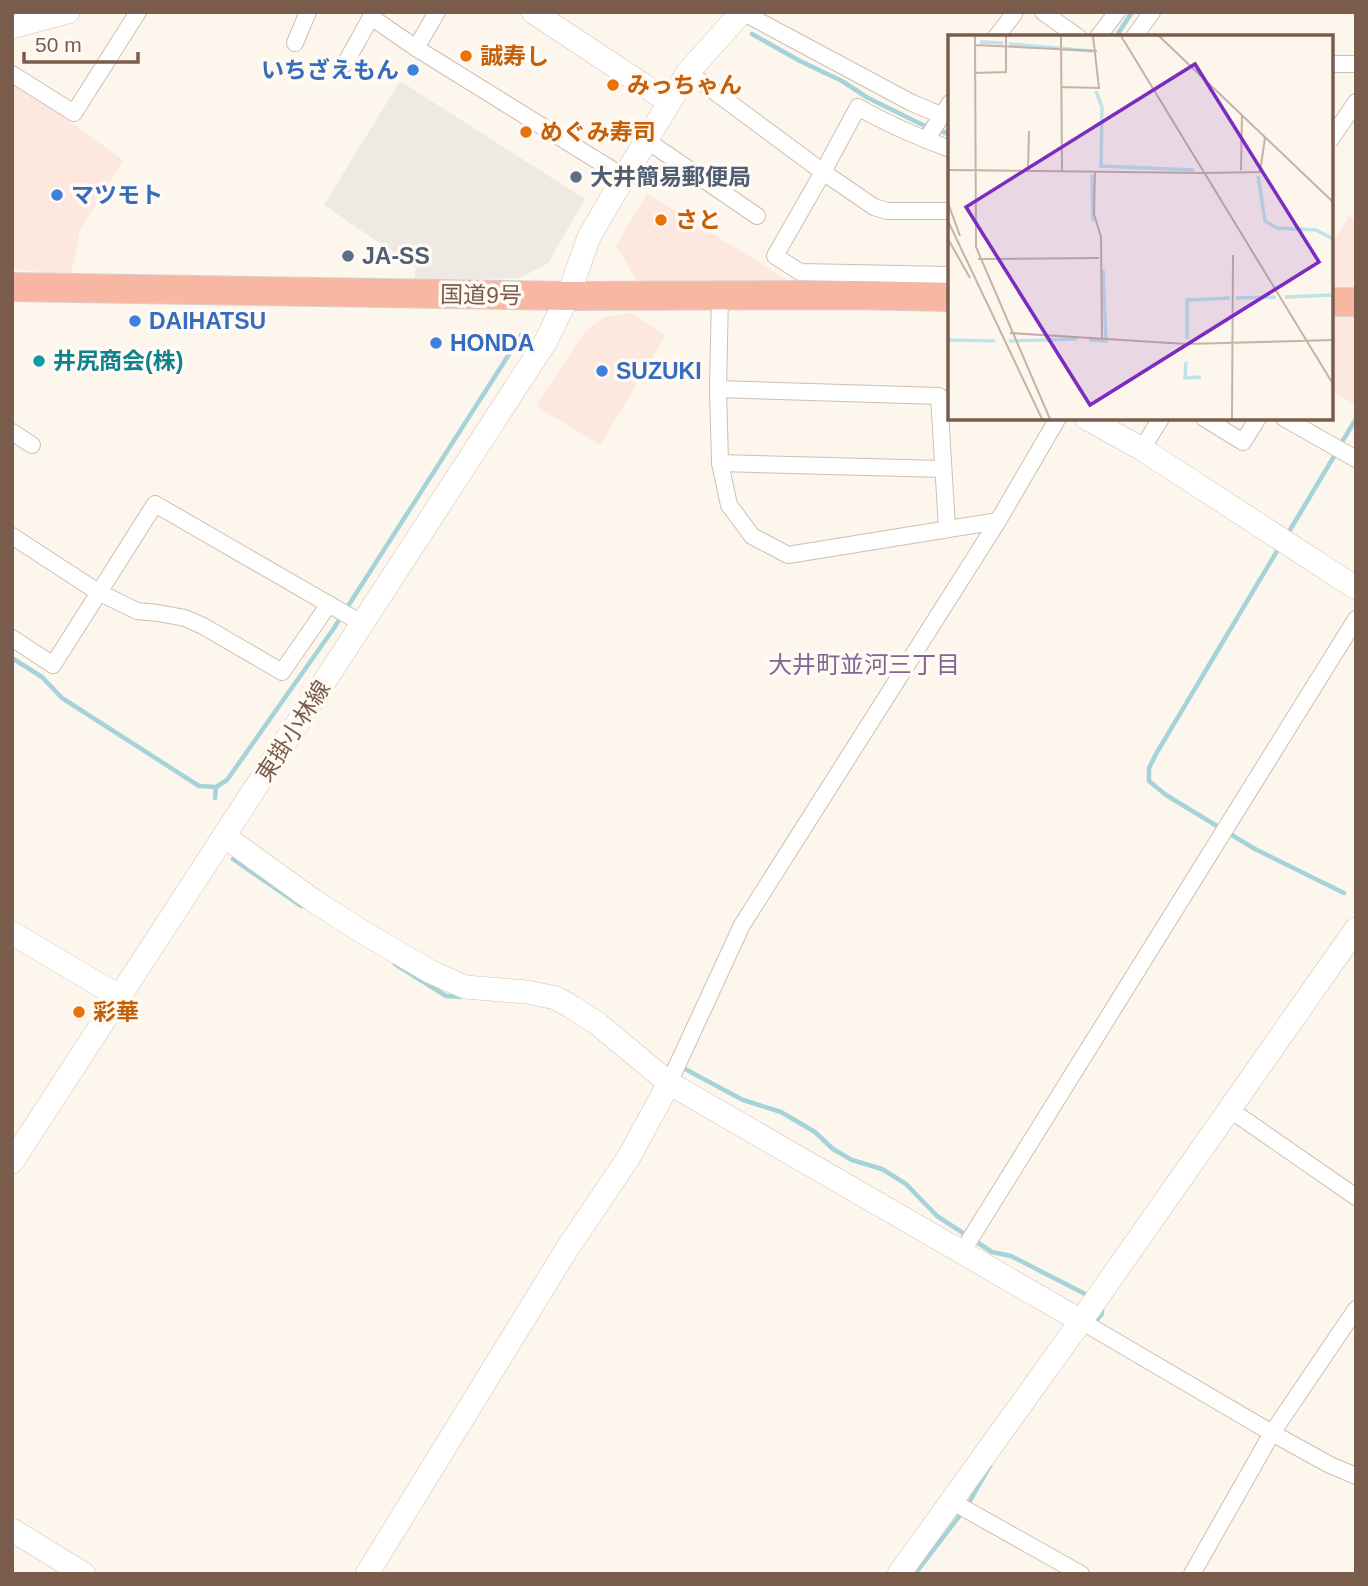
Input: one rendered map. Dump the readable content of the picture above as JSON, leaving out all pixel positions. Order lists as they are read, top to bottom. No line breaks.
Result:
{"streets":{"highway":["国道9号"],"street":["東掛小林線"]},"crossings":[["国道9号","東掛小林線"]],"districts":["大井町並河三丁目"],"places":["誠寿し","いちざえもん","みっちゃん","めぐみ寿司","大井簡易郵便局","マツモト","さと","JA-SS","DAIHATSU","HONDA","井尻商会(株)","SUZUKI","彩華"],"scale_bar":"50 m"}
